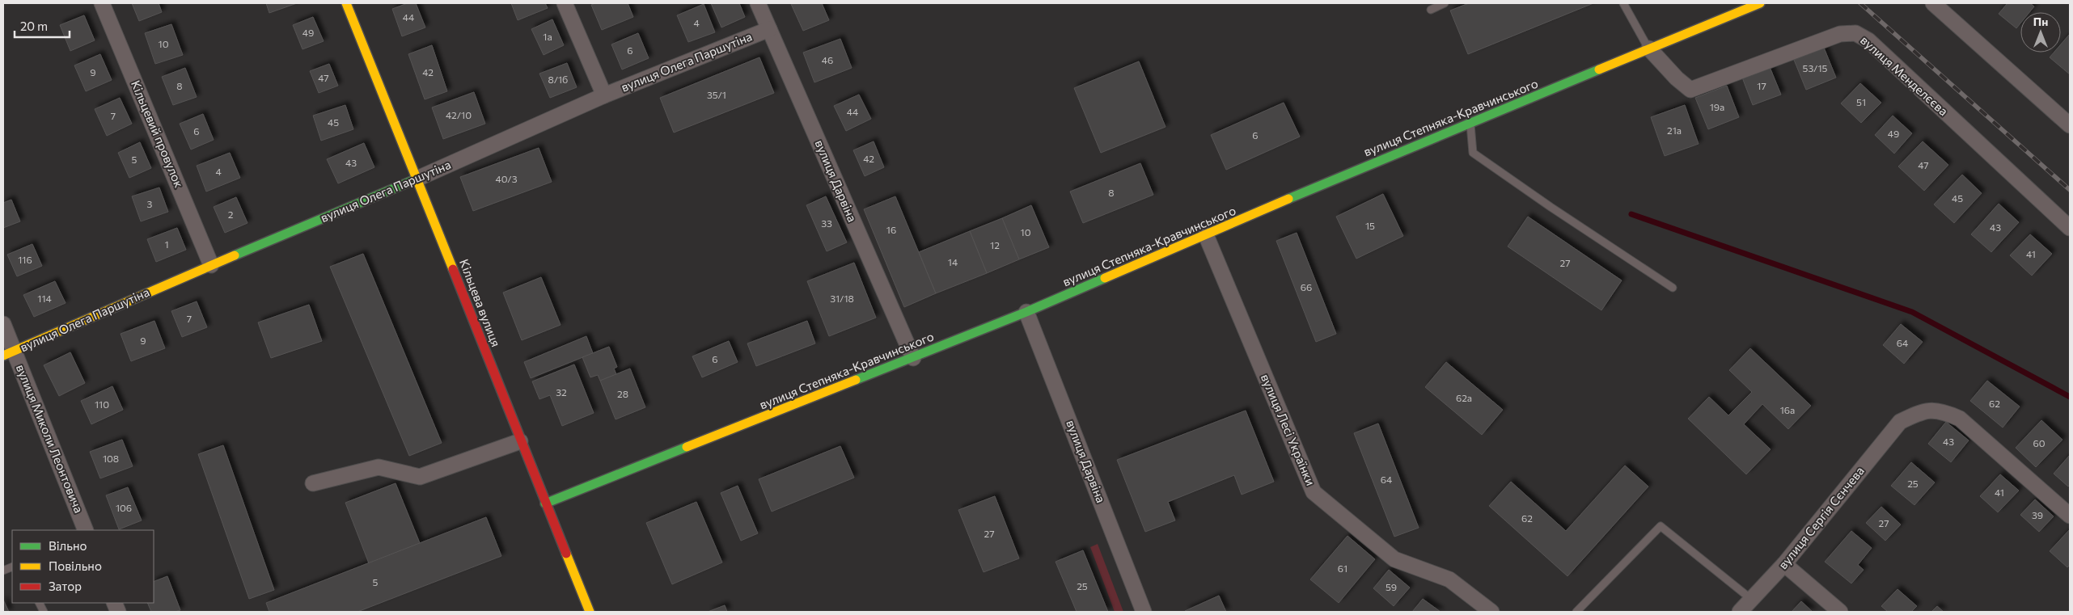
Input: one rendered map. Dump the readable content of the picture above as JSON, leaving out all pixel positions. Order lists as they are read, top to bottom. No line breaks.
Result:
{"streets":{"main road":["вулиця Олега Паршутіна","вулиця Степняка-Кравчинського","Кільцева вулиця"],"street":["вулиця Менделєєва","Кільцевий провулок","вулиця Дарвіна","вулиця Лесі Українки","вулиця Миколи Леонтовича","вулиця Сергія Сєнчева"]},"crossings":[["вулиця Олега Паршутіна","Кільцевий провулок"],["вулиця Олега Паршутіна","вулиця Дарвіна"],["вулиця Олега Паршутіна","Кільцева вулиця"],["вулиця Олега Паршутіна","вулиця Миколи Леонтовича"],["вулиця Менделєєва","вулиця Степняка-Кравчинського"],["вулиця Степняка-Кравчинського","вулиця Дарвіна"],["вулиця Степняка-Кравчинського","Кільцева вулиця"],["вулиця Степняка-Кравчинського","вулиця Лесі Українки"]],"house_numbers":["44","4","49","1а","10","6","46","53/15","9","42","47","8/1б","8","17","35/1","51","19а","44","42/10","7","45","21а","6","49","6","42","5","43","47","4","40/3","8","45","3","2","33","15","43","16","10","1","12","41","116","14","27","66","114","31/18","7","9","64","6","32","28","62а","62","110","16а","43","60","108","64","25","41","106","39","62","27","27","61","5","25","59"],"legend":["Вільно","Повільно","Затор"],"scale_bar":"20 m","north":"top"}
